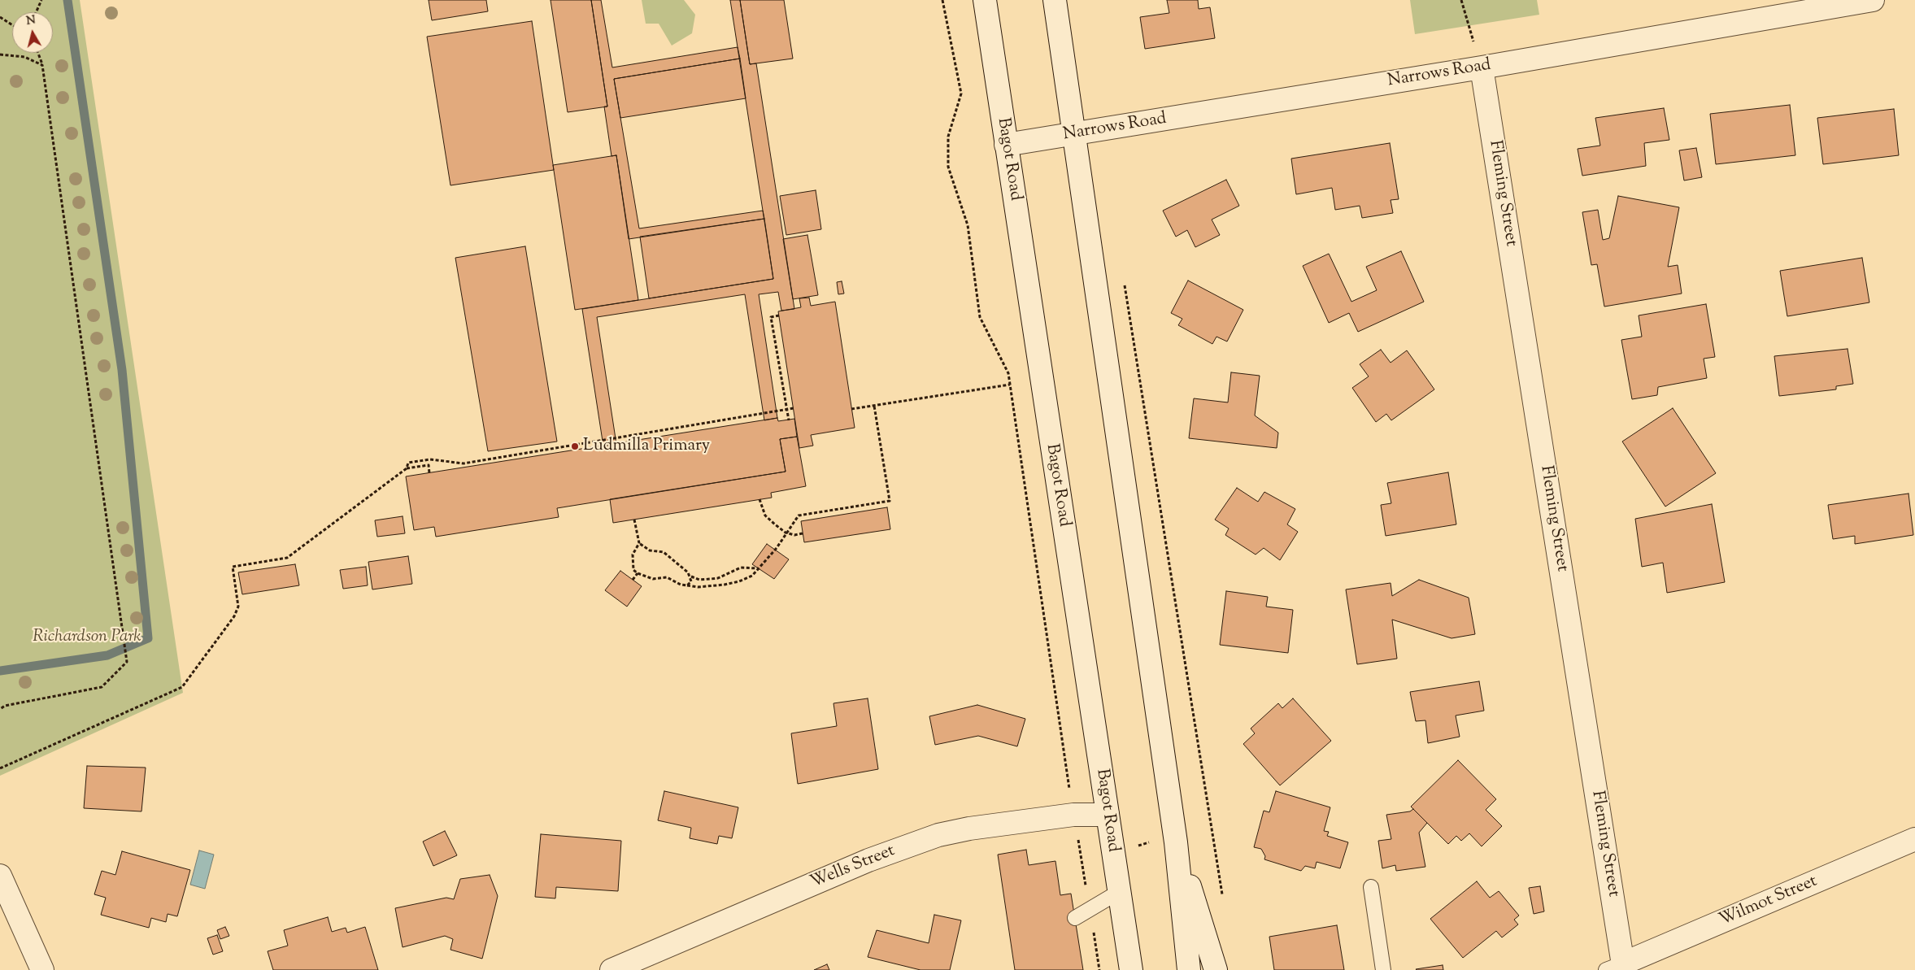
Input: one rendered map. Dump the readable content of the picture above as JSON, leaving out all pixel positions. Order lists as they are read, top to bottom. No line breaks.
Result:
{"streets":{"street":["Narrows Road","Bagot Road","Fleming Street","Wells Street","Wilmot Street"]},"crossings":[["Narrows Road","Bagot Road"],["Narrows Road","Fleming Street"],["Bagot Road","Wells Street"],["Fleming Street","Wilmot Street"]],"parks":["Richardson Park"],"places":["Ludmilla Primary"],"north":"top"}
